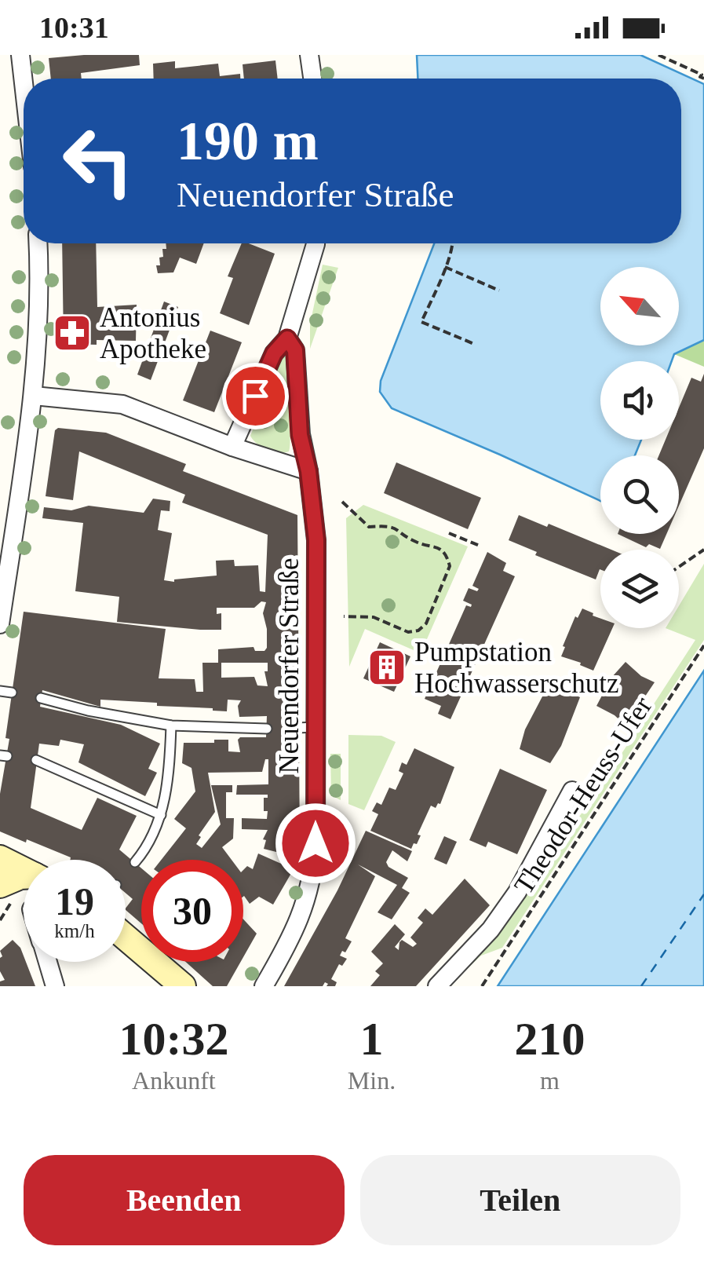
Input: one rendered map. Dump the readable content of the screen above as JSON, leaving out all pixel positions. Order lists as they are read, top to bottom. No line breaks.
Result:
{"streets":{"street":["Neuendorfer Straße"],"path":["Theodor-Heuss-Ufer"]},"places":{"pharmacy":["Antonius Apotheke"],"building":["Pumpstation Hochwasserschutz"]},"north":"top left","page":{"status":"10:31","turn":["190 m","Neuendorfer Straße"],"speed":"19 km/h","limit":"30","eta":["10:32","Ankunft","1","Min.","210","m"],"buttons":["Beenden","Teilen"]}}
